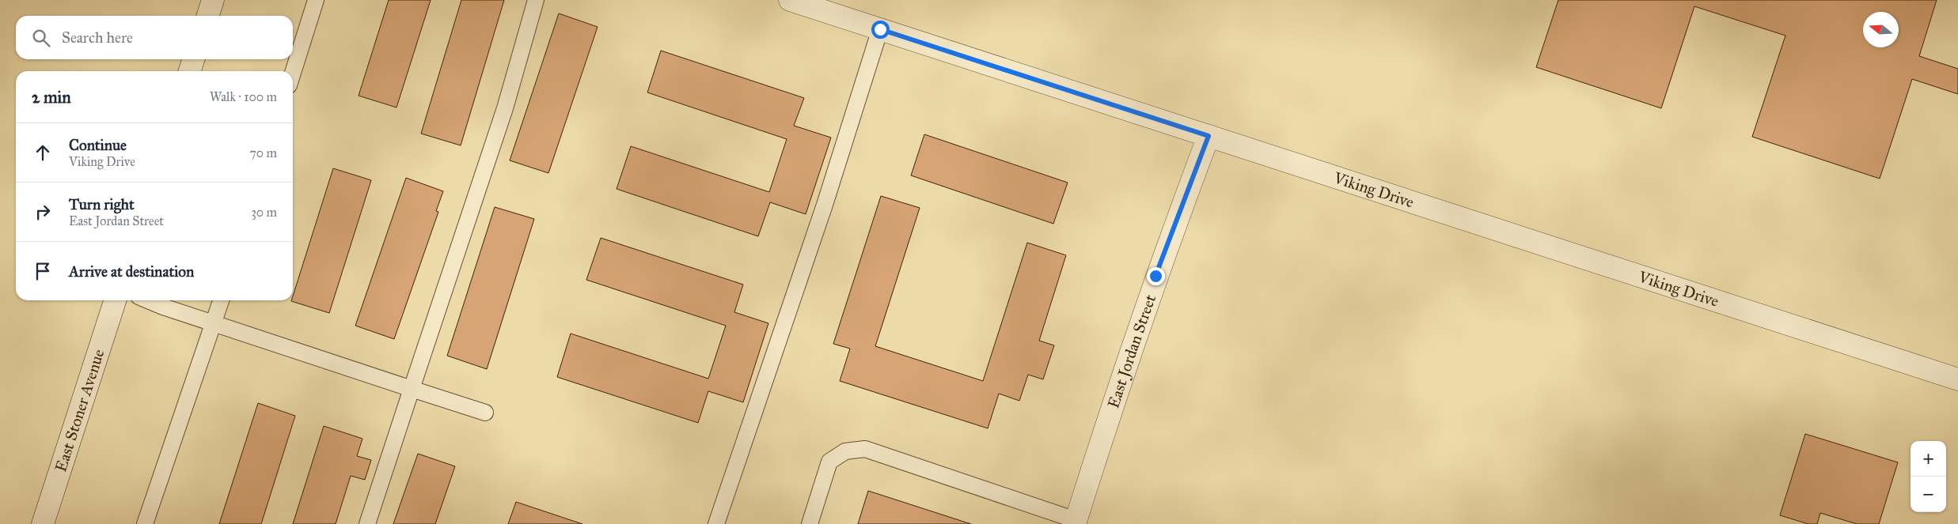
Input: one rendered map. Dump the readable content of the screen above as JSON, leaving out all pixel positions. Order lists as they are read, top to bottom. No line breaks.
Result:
{"streets":{"street":["Viking Drive","East Jordan Street","East Stoner Avenue"]},"crossings":[["Viking Drive","East Jordan Street"]],"north":"left","page":{"search":"Search here","heading":["2 min","Walk · 100 m"],"list":[["Continue","Viking Drive","70 m"],["Turn right","East Jordan Street","30 m"],"Arrive at destination"],"map_buttons":["+","−"]}}
